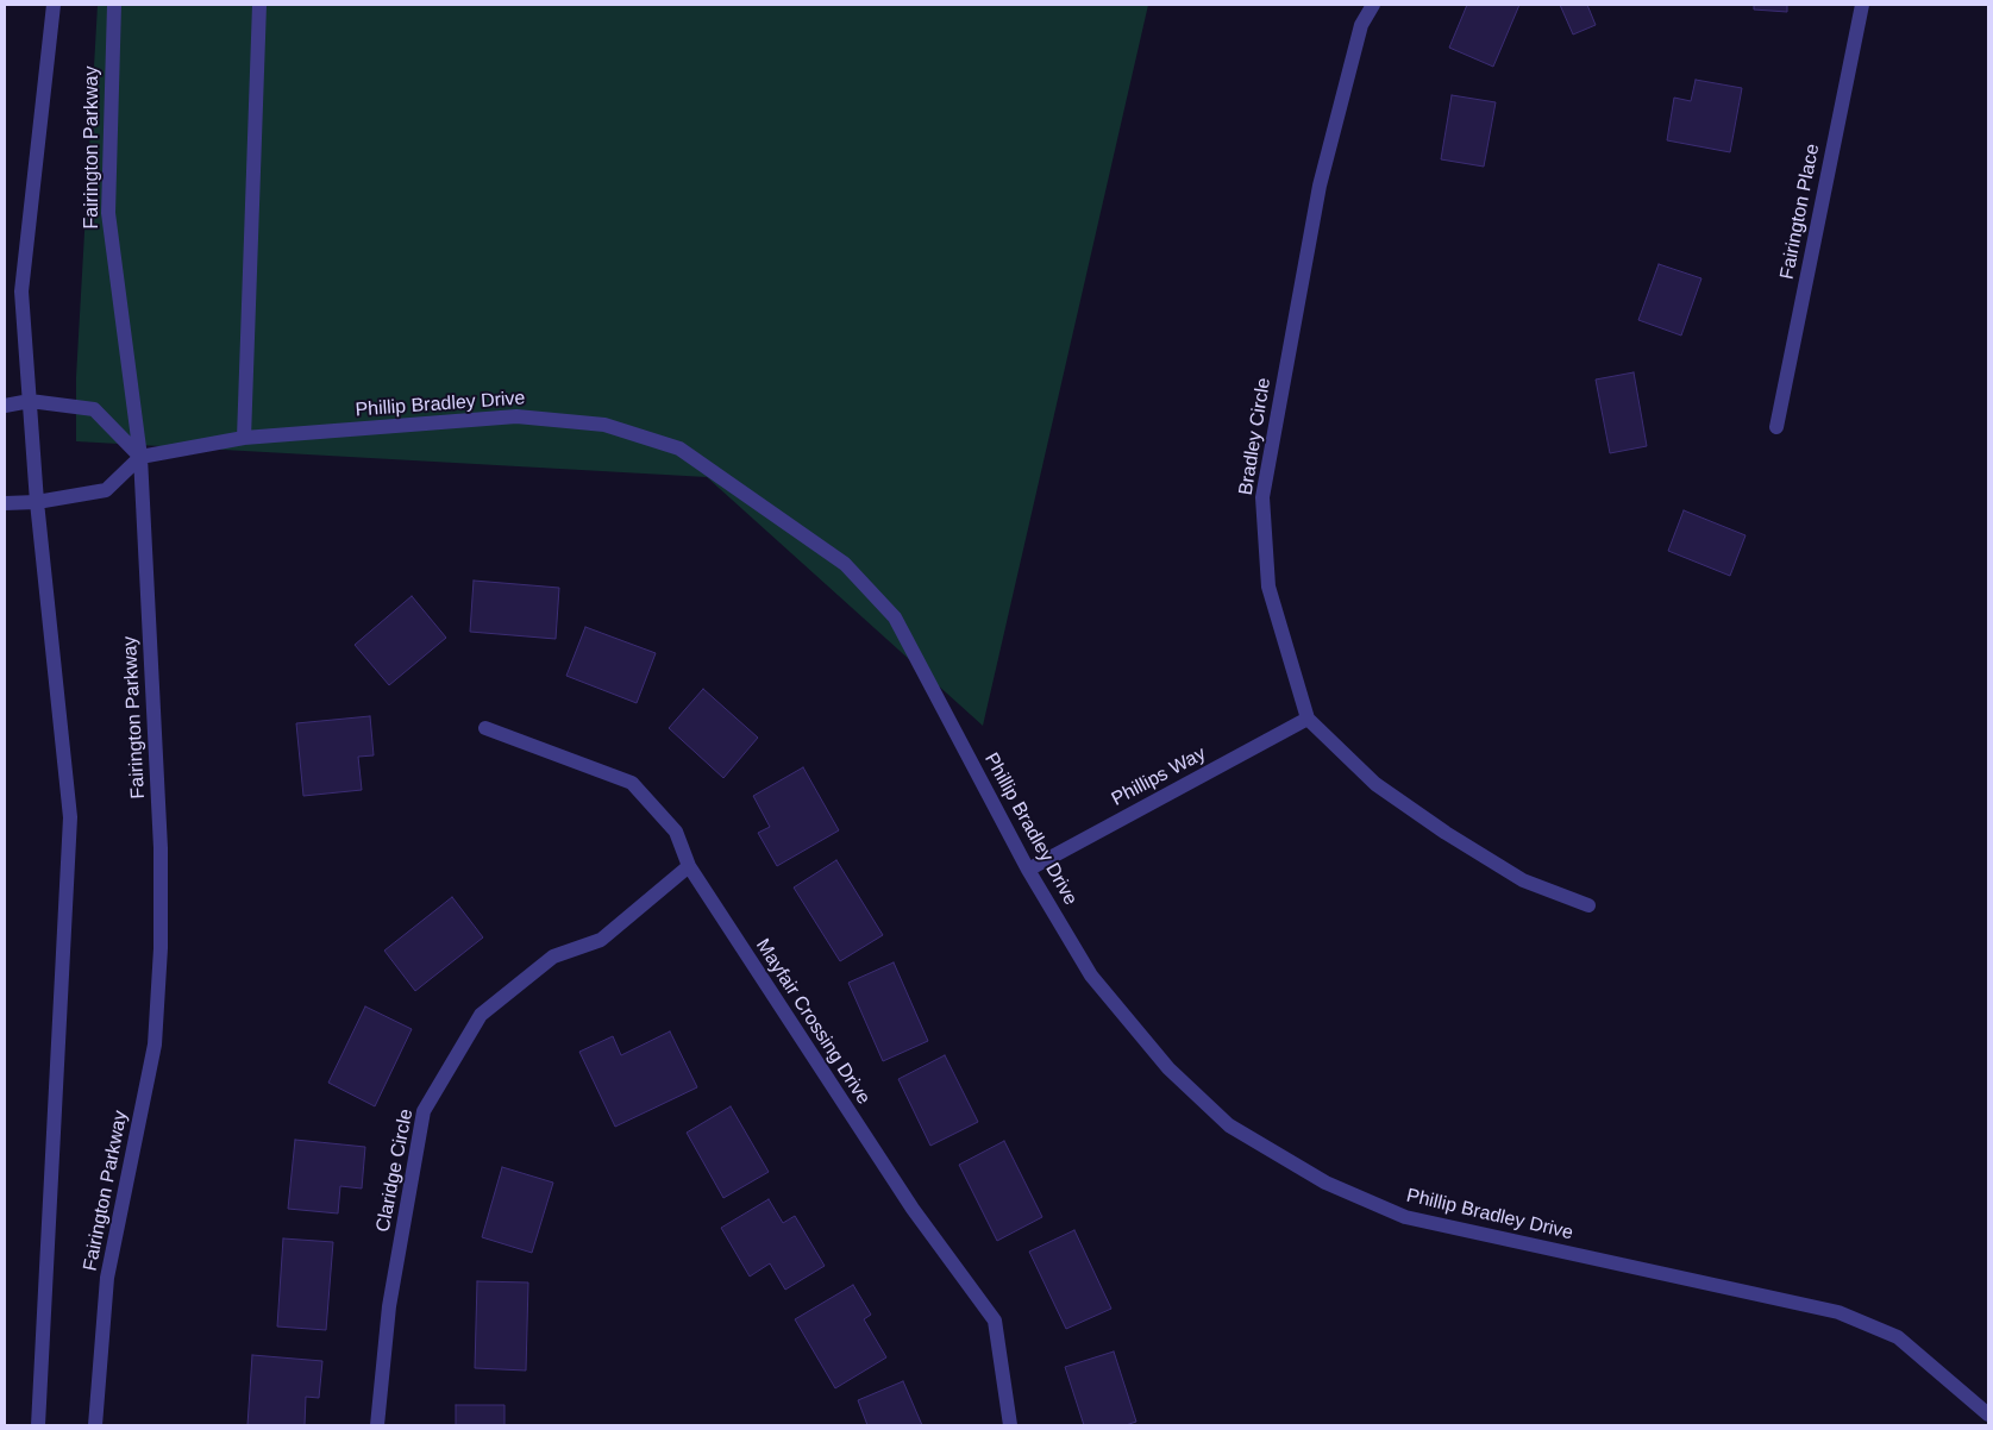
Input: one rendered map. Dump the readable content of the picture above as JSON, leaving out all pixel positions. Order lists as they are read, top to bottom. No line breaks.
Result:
{"streets":{"street":["Fairington Parkway","Fairington Place","Phillip Bradley Drive","Bradley Circle","Phillips Way","Mayfair Crossing Drive","Claridge Circle"]},"crossings":[["Fairington Parkway","Phillip Bradley Drive"],["Phillip Bradley Drive","Phillips Way"],["Bradley Circle","Phillips Way"],["Mayfair Crossing Drive","Claridge Circle"]]}
